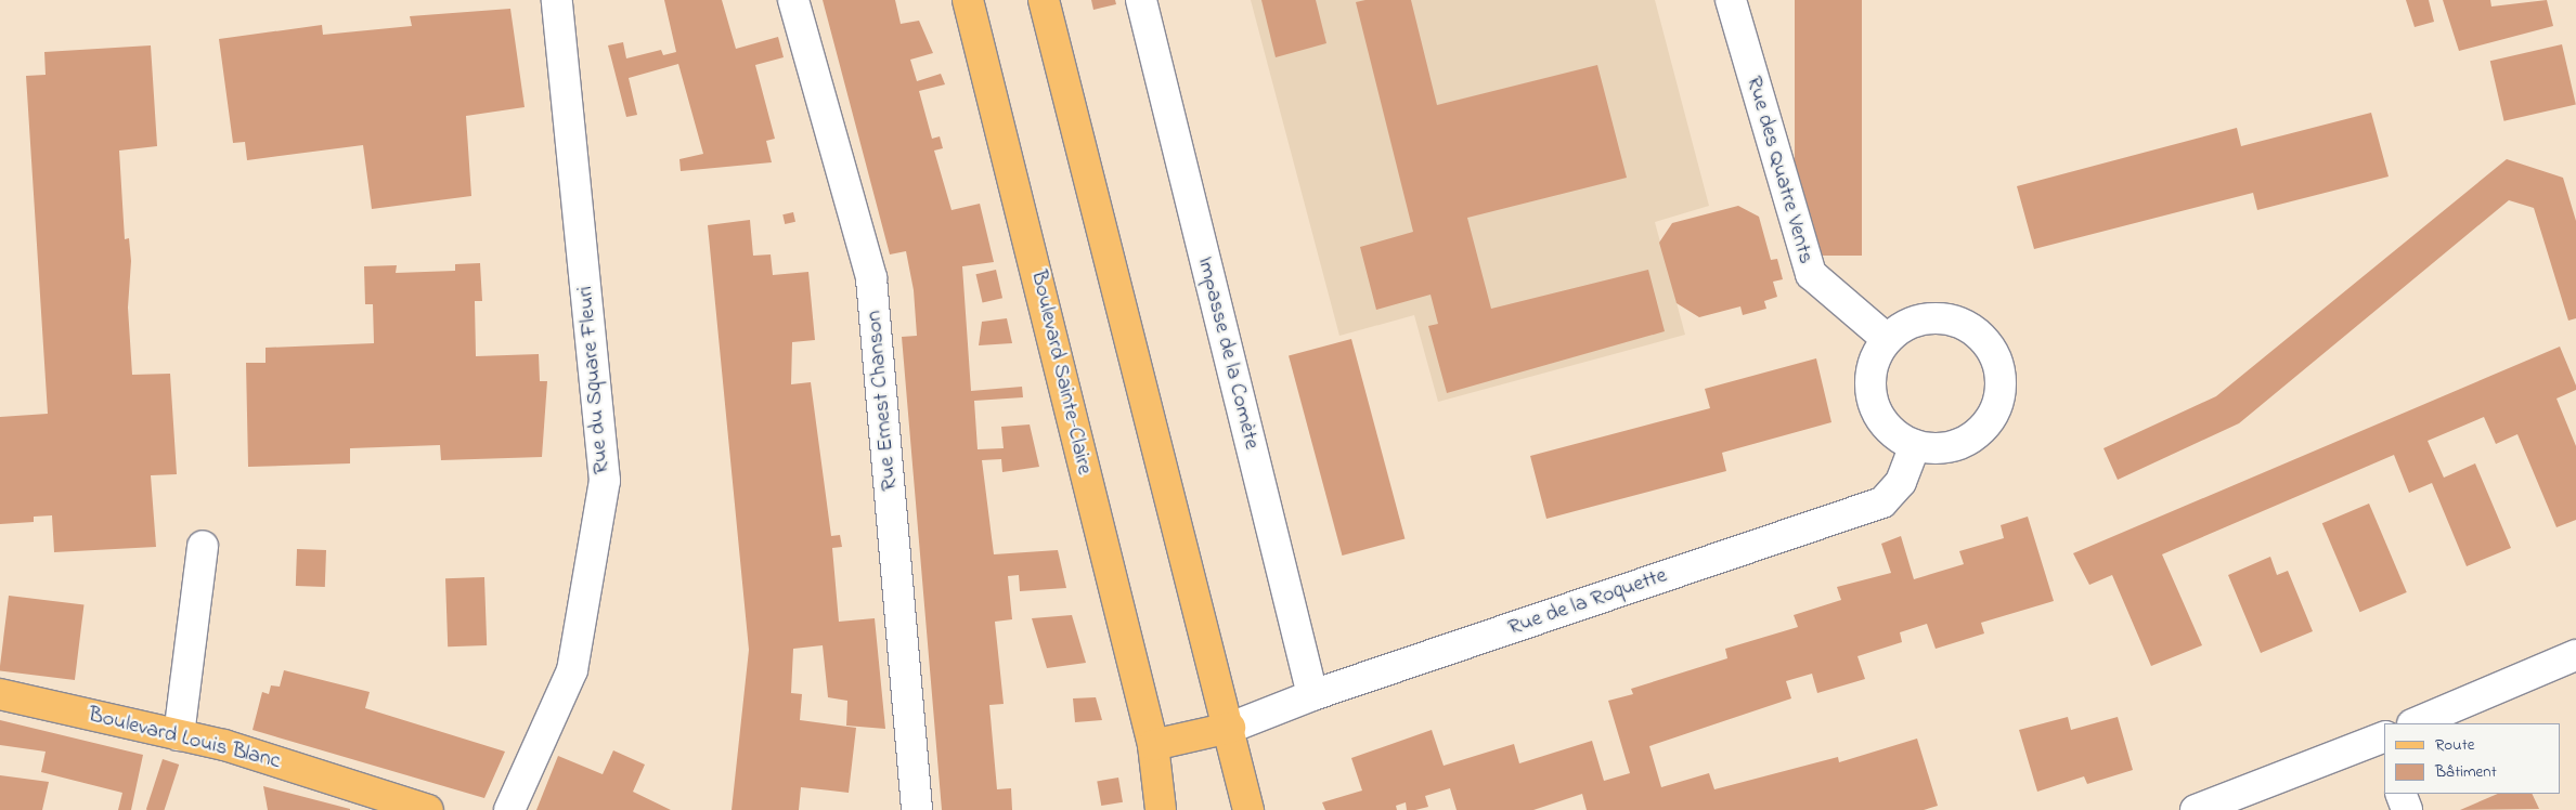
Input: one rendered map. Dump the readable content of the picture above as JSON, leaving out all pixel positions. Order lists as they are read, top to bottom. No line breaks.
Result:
{"streets":{"main road":["Boulevard Sainte-Claire","Boulevard Louis Blanc"],"street":["Rue des Quatre Vents","Impasse de la Comète","Rue du Square Fleuri","Rue Ernest Chanson","Rue de la Roquette"]},"crossings":[["Rue des Quatre Vents","Rue de la Roquette"],["Impasse de la Comète","Rue de la Roquette"]],"legend":["Route","Bâtiment"]}
